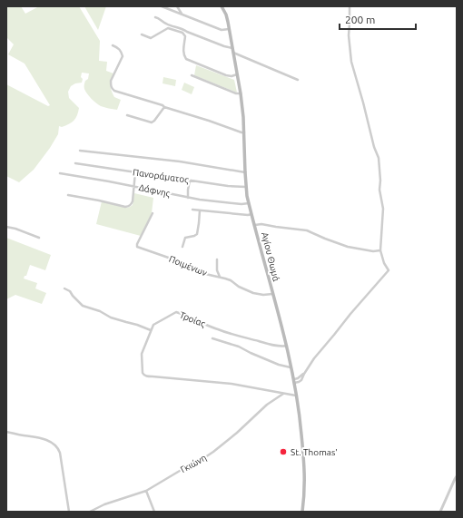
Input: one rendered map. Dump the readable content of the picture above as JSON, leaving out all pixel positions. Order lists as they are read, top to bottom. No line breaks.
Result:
{"streets":{"main road":["Αγίου Θωμά"],"street":["Πανοράματος","Δάφνης","Ποιμένων","Τροίας","Γκιώνη"]},"crossings":[["Πανοράματος","Αγίου Θωμά"],["Δάφνης","Αγίου Θωμά"],["Αγίου Θωμά","Ποιμένων"],["Αγίου Θωμά","Τροίας"],["Τροίας","Γκιώνη"]],"places":["St. Thomas'"],"scale_bar":"200 m"}
